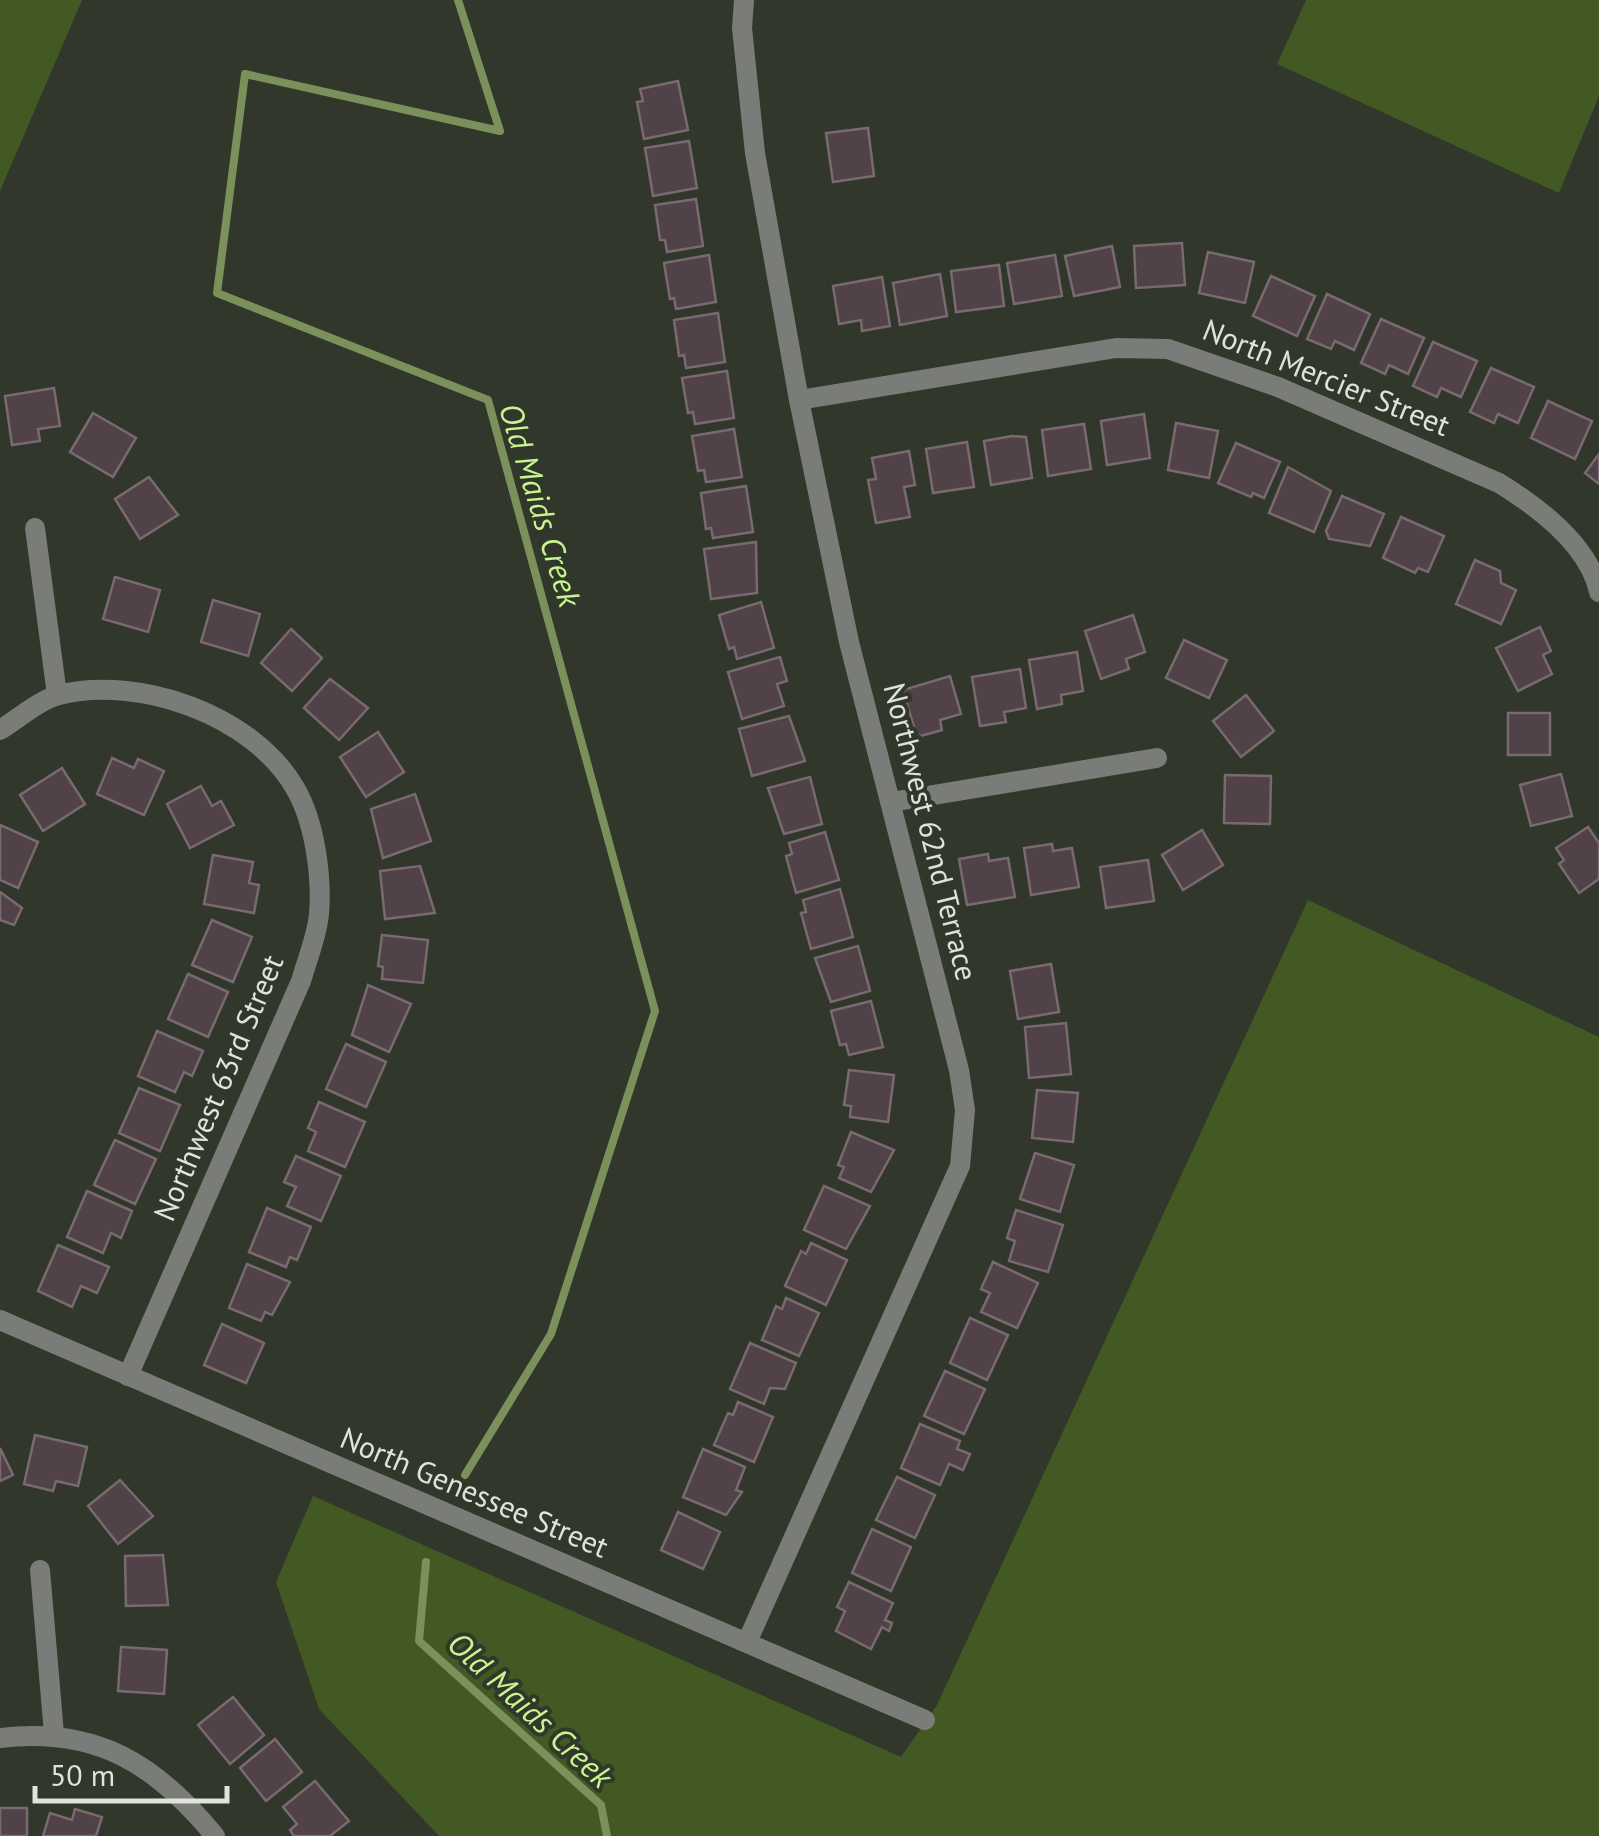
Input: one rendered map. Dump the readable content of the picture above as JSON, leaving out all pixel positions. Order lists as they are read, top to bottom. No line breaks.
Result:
{"streets":{"street":["North Mercier Street","Northwest 62nd Terrace","Northwest 63rd Street","North Genessee Street"]},"crossings":[["North Mercier Street","Northwest 62nd Terrace"],["Northwest 62nd Terrace","North Genessee Street"],["Northwest 63rd Street","North Genessee Street"]],"water":["Old Maids Creek"],"scale_bar":"50 m"}
